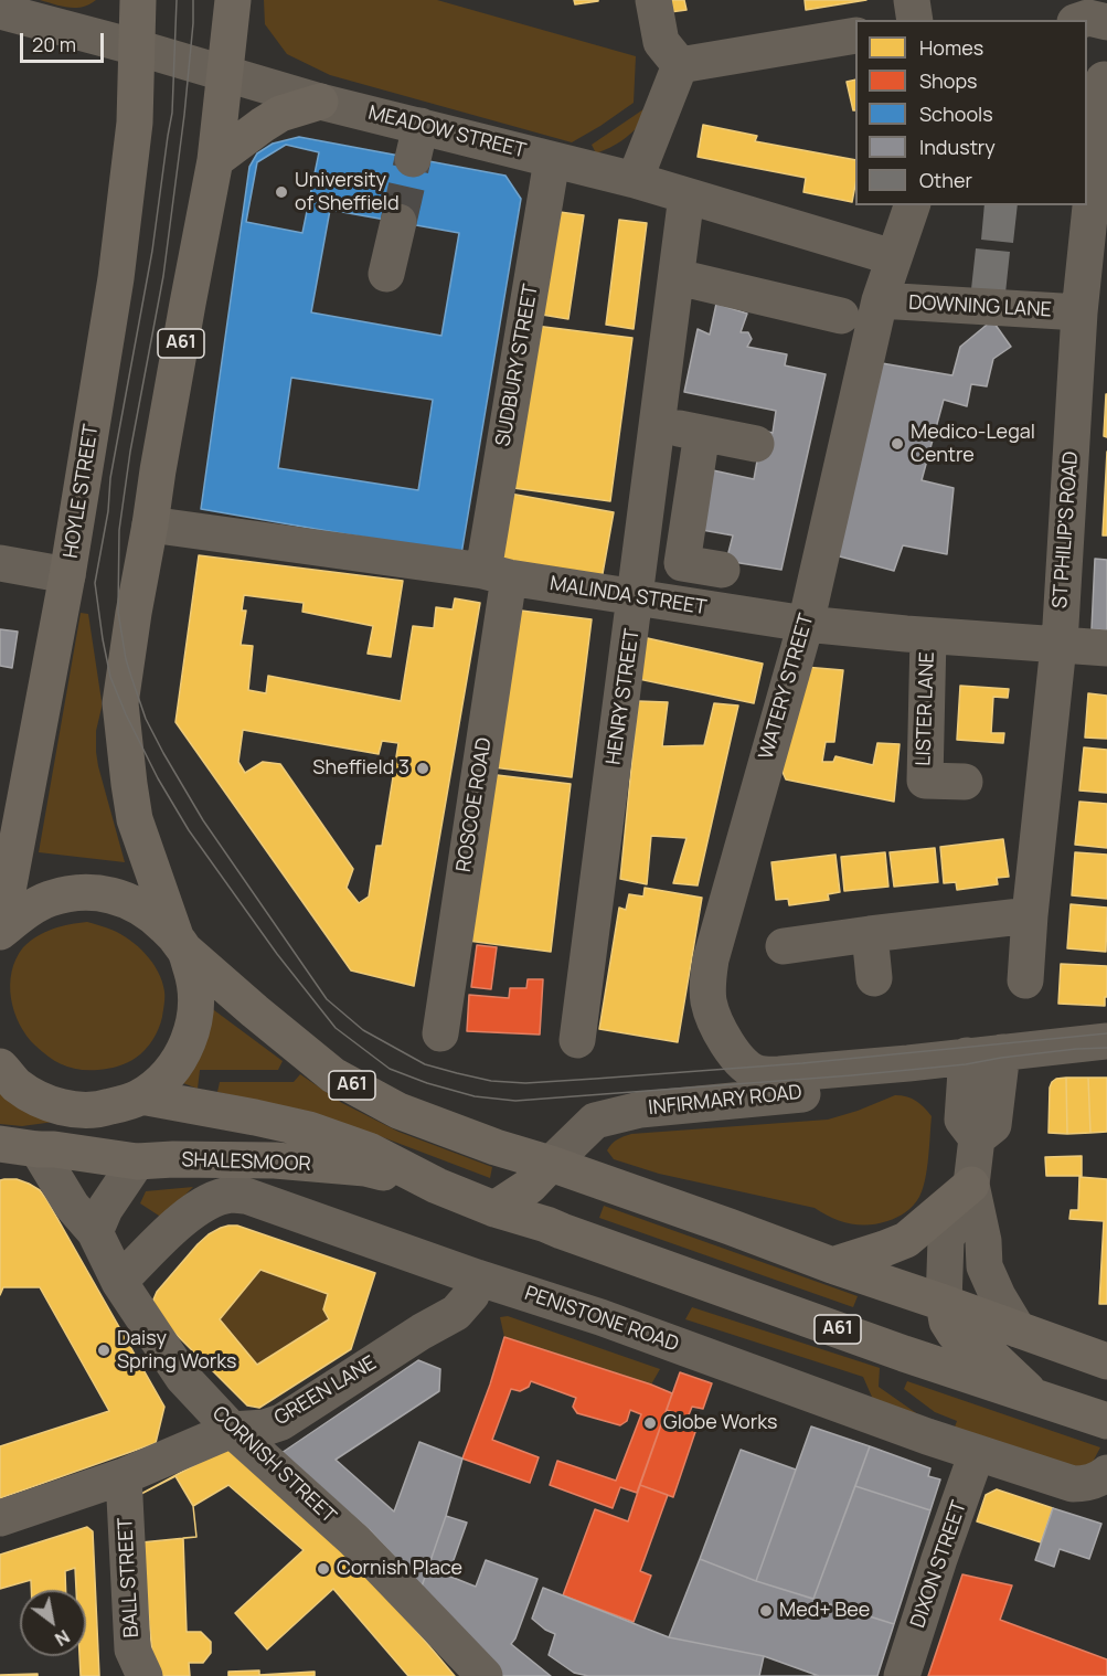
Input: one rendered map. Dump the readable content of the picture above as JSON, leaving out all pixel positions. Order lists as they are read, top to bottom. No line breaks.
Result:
{"streets":{"highway":["A61","HOYLE STREET","SHALESMOOR"],"street":["MEADOW STREET","DOWNING LANE","SUDBURY STREET","ST PHILIP'S ROAD","MALINDA STREET","WATERY STREET","HENRY STREET","LISTER LANE","ROSCOE ROAD","INFIRMARY ROAD","PENISTONE ROAD","GREEN LANE","CORNISH STREET","DIXON STREET","BALL STREET"]},"crossings":[["MEADOW STREET","A61"],["MEADOW STREET","SUDBURY STREET"],["MEADOW STREET","HOYLE STREET"],["MEADOW STREET","WATERY STREET"],["MEADOW STREET","HENRY STREET"],["DOWNING LANE","ST PHILIP'S ROAD"],["DOWNING LANE","WATERY STREET"],["A61","HOYLE STREET"],["A61","MALINDA STREET"],["A61","INFIRMARY ROAD"],["A61","SHALESMOOR"],["A61","CORNISH STREET"],["SUDBURY STREET","MALINDA STREET"],["SUDBURY STREET","ROSCOE ROAD"],["ST PHILIP'S ROAD","MALINDA STREET"],["MALINDA STREET","WATERY STREET"],["MALINDA STREET","HENRY STREET"],["MALINDA STREET","LISTER LANE"],["MALINDA STREET","ROSCOE ROAD"],["WATERY STREET","INFIRMARY ROAD"],["SHALESMOOR","CORNISH STREET"],["PENISTONE ROAD","GREEN LANE"],["PENISTONE ROAD","CORNISH STREET"],["PENISTONE ROAD","DIXON STREET"],["GREEN LANE","CORNISH STREET"],["GREEN LANE","BALL STREET"]],"places":["University of Sheffield","Medico-Legal Centre","Sheffield 3","Daisy Spring Works","Globe Works","Cornish Place","Med+ Bee"],"legend":["Homes","Shops","Schools","Industry","Other"],"scale_bar":"20 m","north":"bottom right"}
